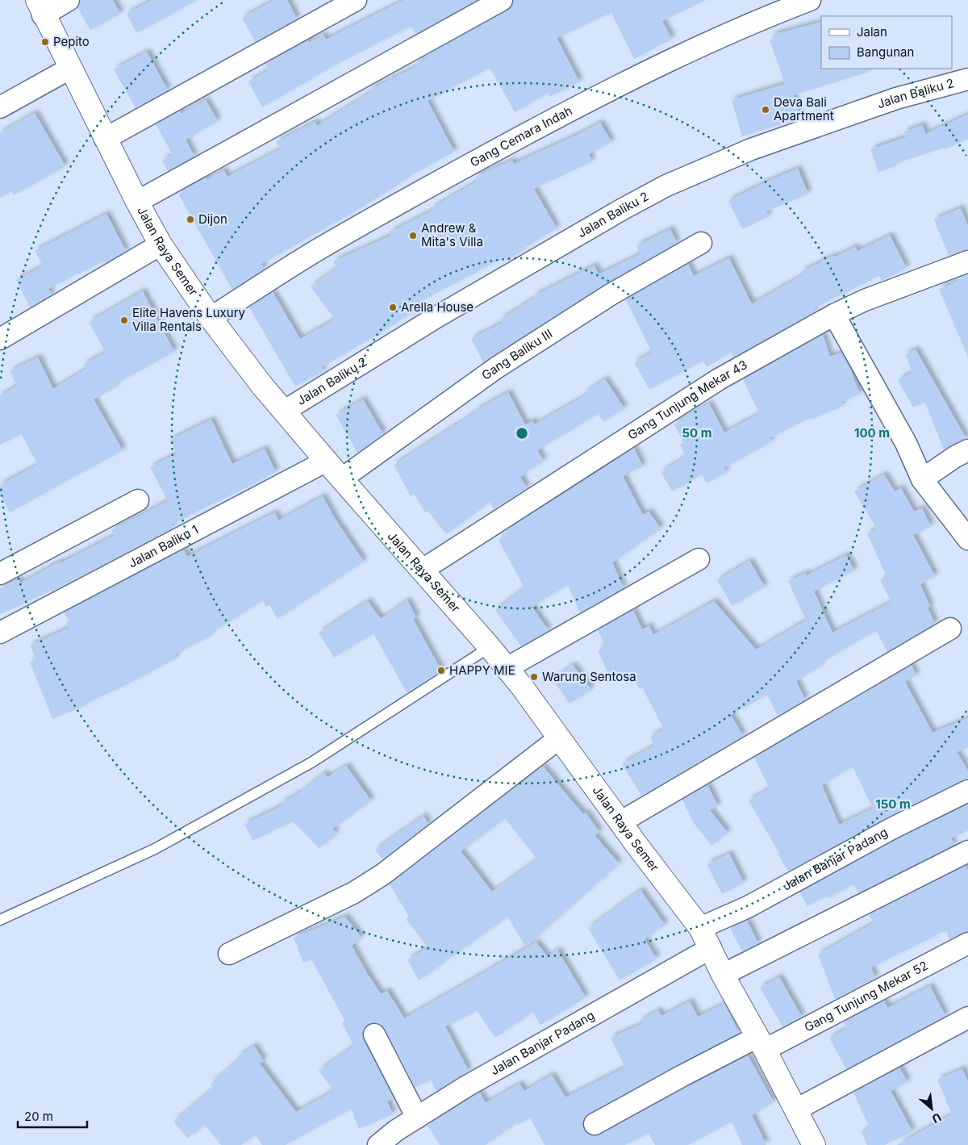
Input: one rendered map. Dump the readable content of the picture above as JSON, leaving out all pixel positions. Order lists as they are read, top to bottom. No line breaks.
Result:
{"streets":{"street":["Jalan Baliku 2","Gang Cemara Indah","Jalan Raya Semer","Gang Baliku III","Gang Tunjung Mekar 43","Jalan Baliku 1","Jalan Banjar Padang","Gang Tunjung Mekar 52"]},"crossings":[["Jalan Baliku 2","Jalan Raya Semer"],["Gang Cemara Indah","Jalan Raya Semer"],["Jalan Raya Semer","Gang Baliku III"],["Jalan Raya Semer","Gang Tunjung Mekar 43"],["Jalan Raya Semer","Jalan Baliku 1"],["Jalan Raya Semer","Jalan Banjar Padang"],["Jalan Raya Semer","Gang Tunjung Mekar 52"]],"places":["Pepito","Deva Bali Apartment","Dijon","Andrew & Mita's Villa","Arella House","Elite Havens Luxury Villa Rentals","HAPPY MIE","Warung Sentosa"],"legend":["Jalan","Bangunan"],"scale_bar":"20 m","north":"bottom right","rings":["50 m","100 m","150 m"]}
